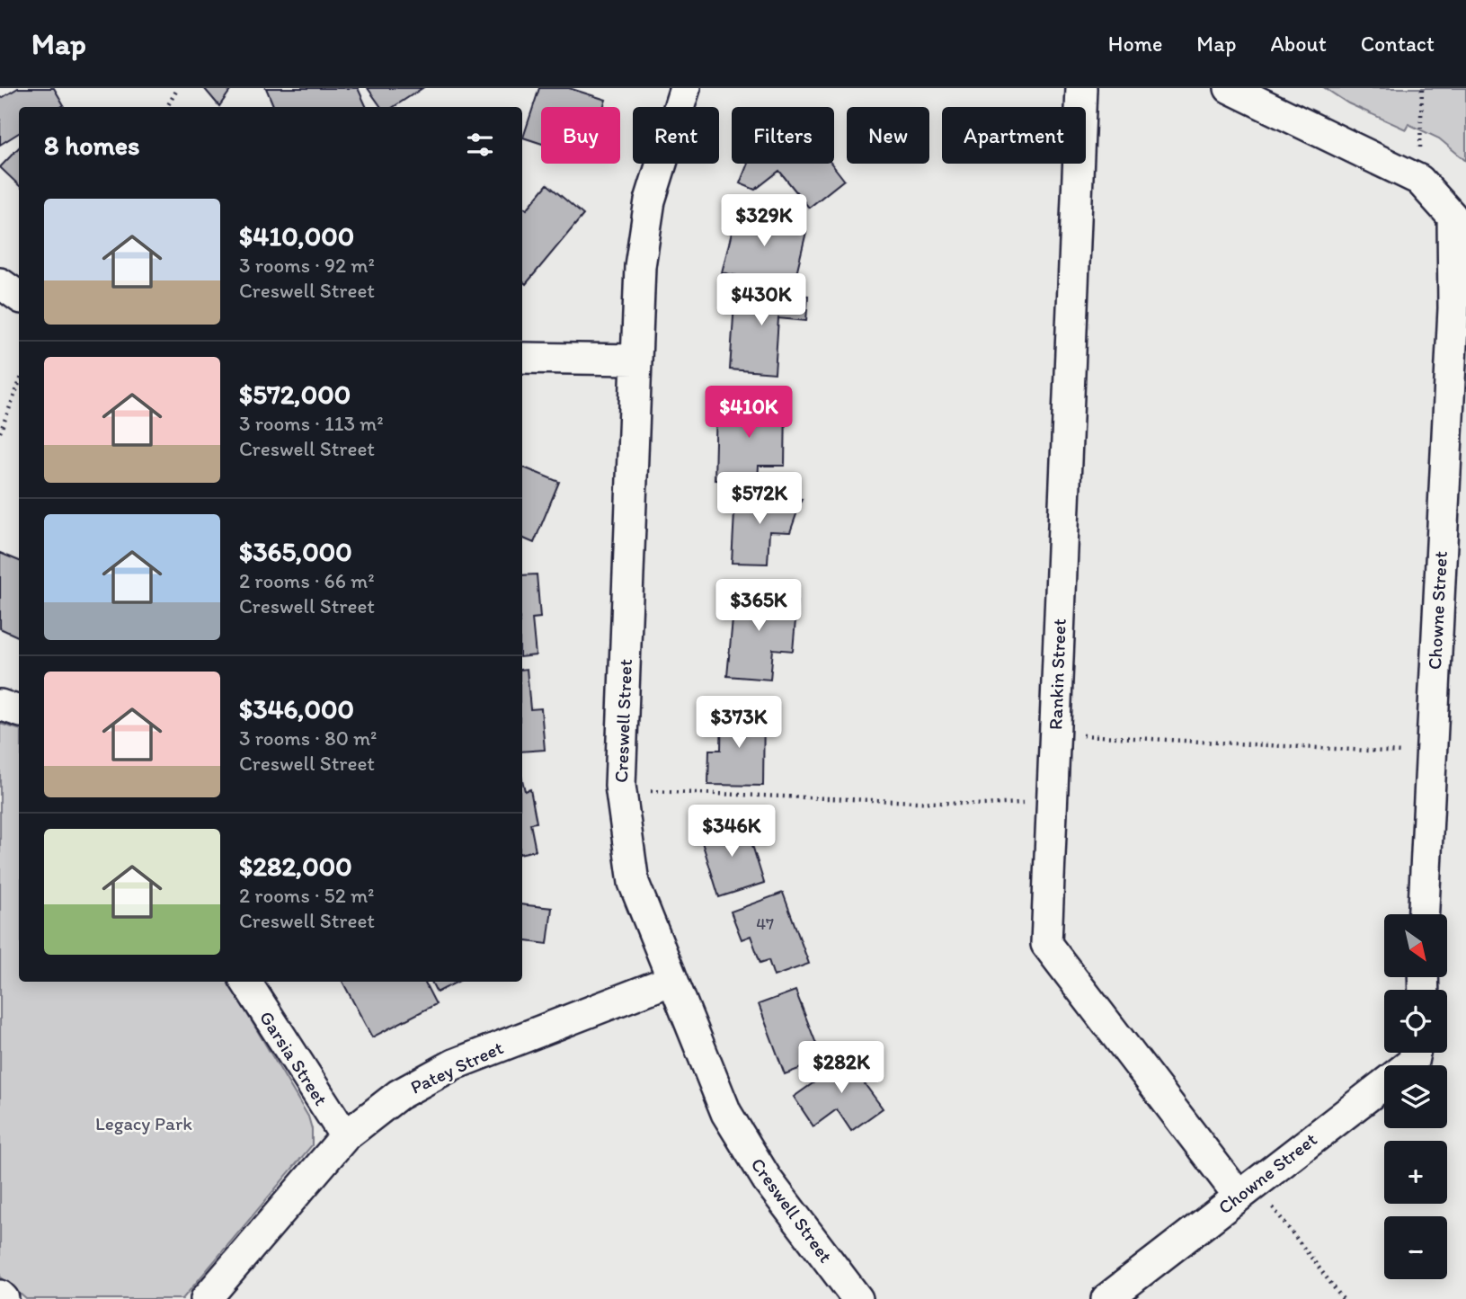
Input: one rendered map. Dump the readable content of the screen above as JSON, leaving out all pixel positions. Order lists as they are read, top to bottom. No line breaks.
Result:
{"streets":{"street":["Chowne Street","Rankin Street","Creswell Street","Garsia Street","Patey Street"]},"crossings":[["Chowne Street","Rankin Street"],["Creswell Street","Patey Street"],["Garsia Street","Patey Street"]],"parks":["Legacy Park"],"house_numbers":["47"],"north":"bottom right","page":{"header":"Map","nav":["Home","Map","About","Contact"],"chip":["Buy","Rent","Filters","New","Apartment"],"heading":"8 homes","list":[{"name":"$410,000","note":"3 rooms · 92 m² · Creswell Street"},{"name":"$572,000","note":"3 rooms · 113 m² · Creswell Street"},{"name":"$365,000","note":"2 rooms · 66 m² · Creswell Street"},{"name":"$346,000","note":"3 rooms · 80 m² · Creswell Street"},{"name":"$282,000","note":"2 rooms · 52 m² · Creswell Street"}],"price":["$329K","$430K","$410K","$572K","$365K","$373K","$346K","$282K"],"map_buttons":["+","−"]}}
